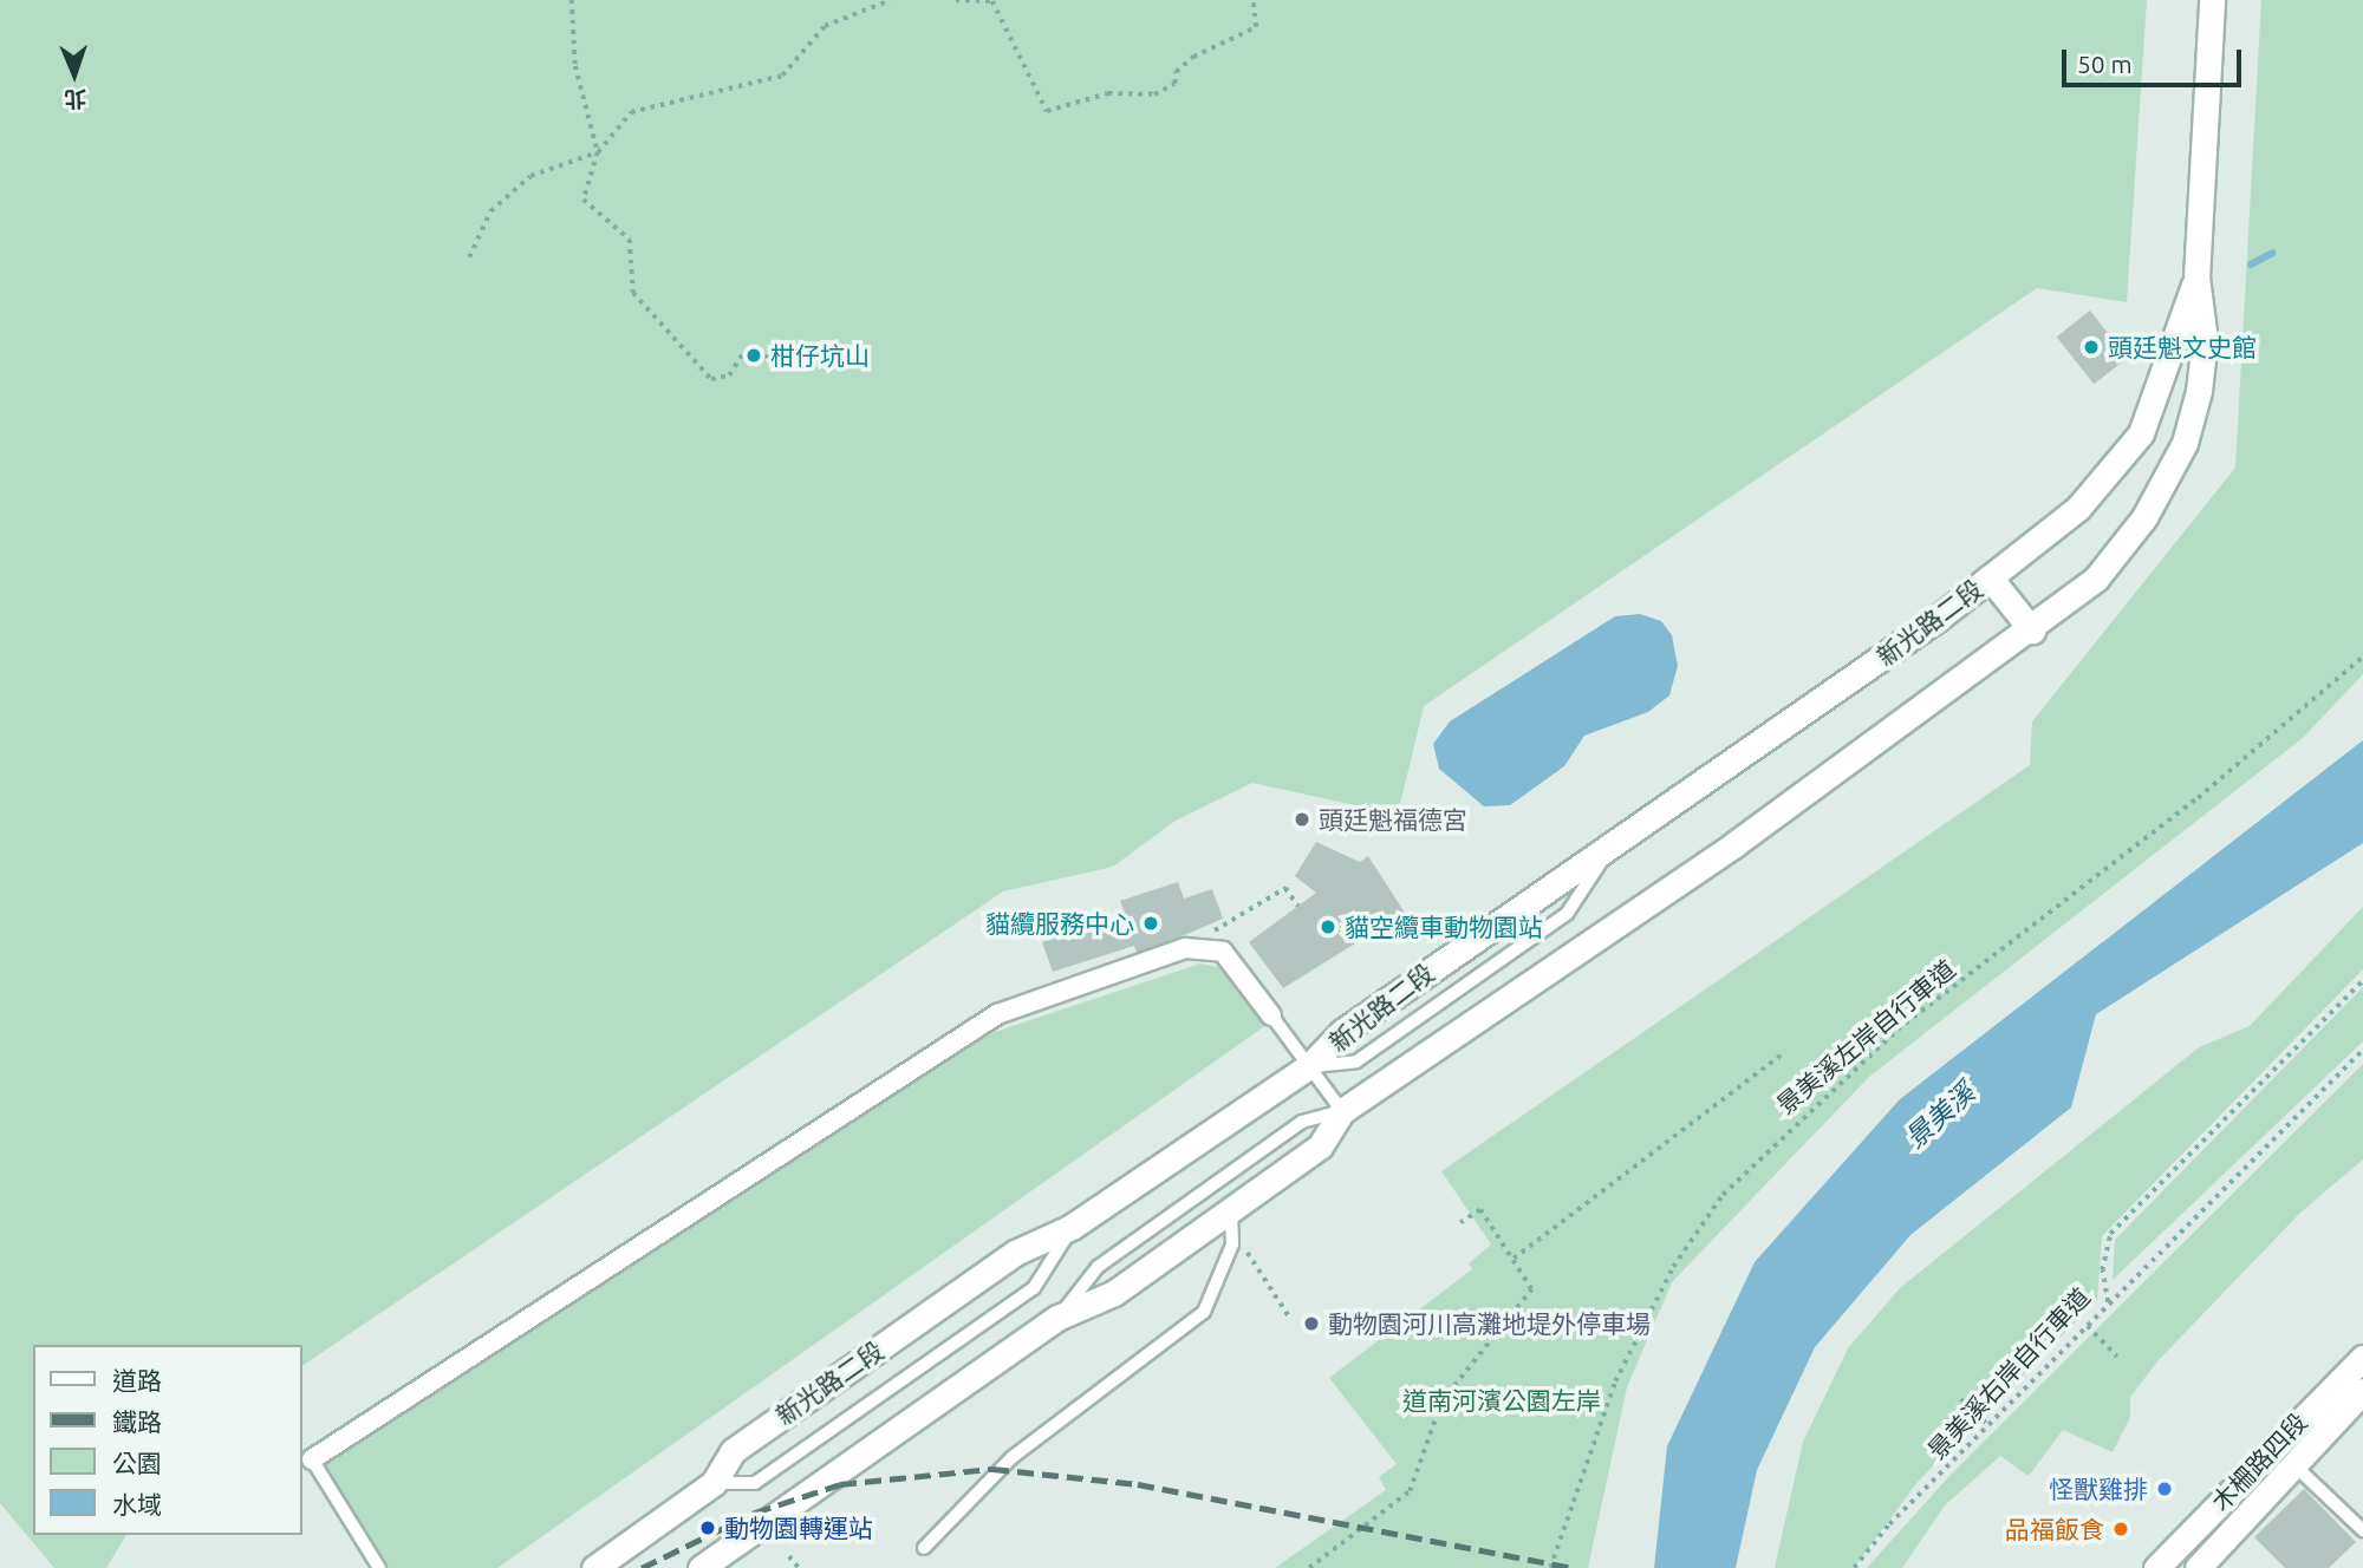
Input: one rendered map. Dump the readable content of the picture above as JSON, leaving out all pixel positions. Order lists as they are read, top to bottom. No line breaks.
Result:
{"streets":{"street":["新光路二段","木柵路四段"],"path":["景美溪左岸自行車道","景美溪右岸自行車道"]},"water":["景美溪"],"parks":["道南河濱公園左岸"],"places":["頭廷魁文史館","柑仔坑山","頭廷魁福德宮","貓纜服務中心","貓空纜車動物園站","動物園河川高灘地堤外停車場","怪獸雞排","動物園轉運站","品福飯食"],"legend":["道路","鐵路","公園","水域"],"scale_bar":"50 m","north":"bottom"}
